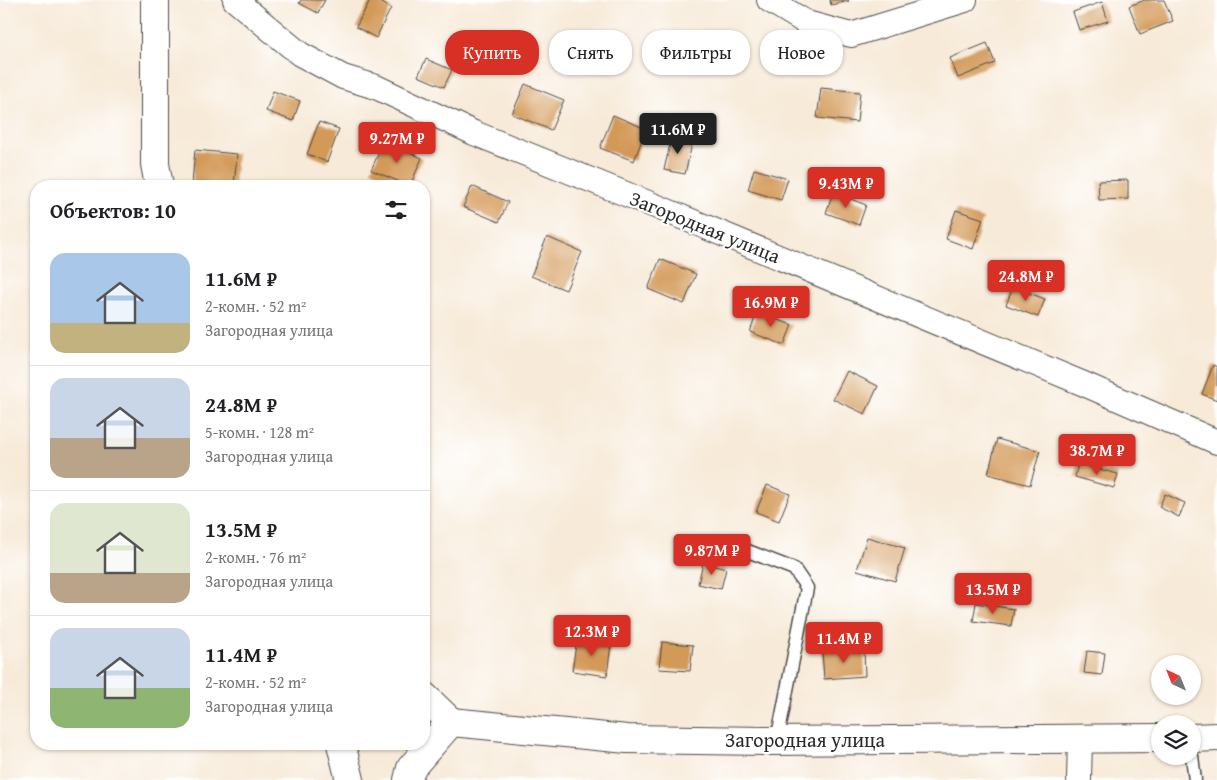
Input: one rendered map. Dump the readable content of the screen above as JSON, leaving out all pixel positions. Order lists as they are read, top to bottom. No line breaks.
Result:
{"streets":{"street":["Загородная улица"]},"north":"top left","page":{"chip":["Купить","Снять","Фильтры","Новое"],"price":["11.6M ₽","9.27M ₽","9.43M ₽","24.8M ₽","16.9M ₽","38.7M ₽","9.87M ₽","13.5M ₽","12.3M ₽","11.4M ₽"],"heading":"Объектов: 10","list":[{"name":"11.6M ₽","note":"2-комн. · 52 m² · Загородная улица"},{"name":"24.8M ₽","note":"5-комн. · 128 m² · Загородная улица"},{"name":"13.5M ₽","note":"2-комн. · 76 m² · Загородная улица"},{"name":"11.4M ₽","note":"2-комн. · 52 m² · Загородная улица"}]}}
